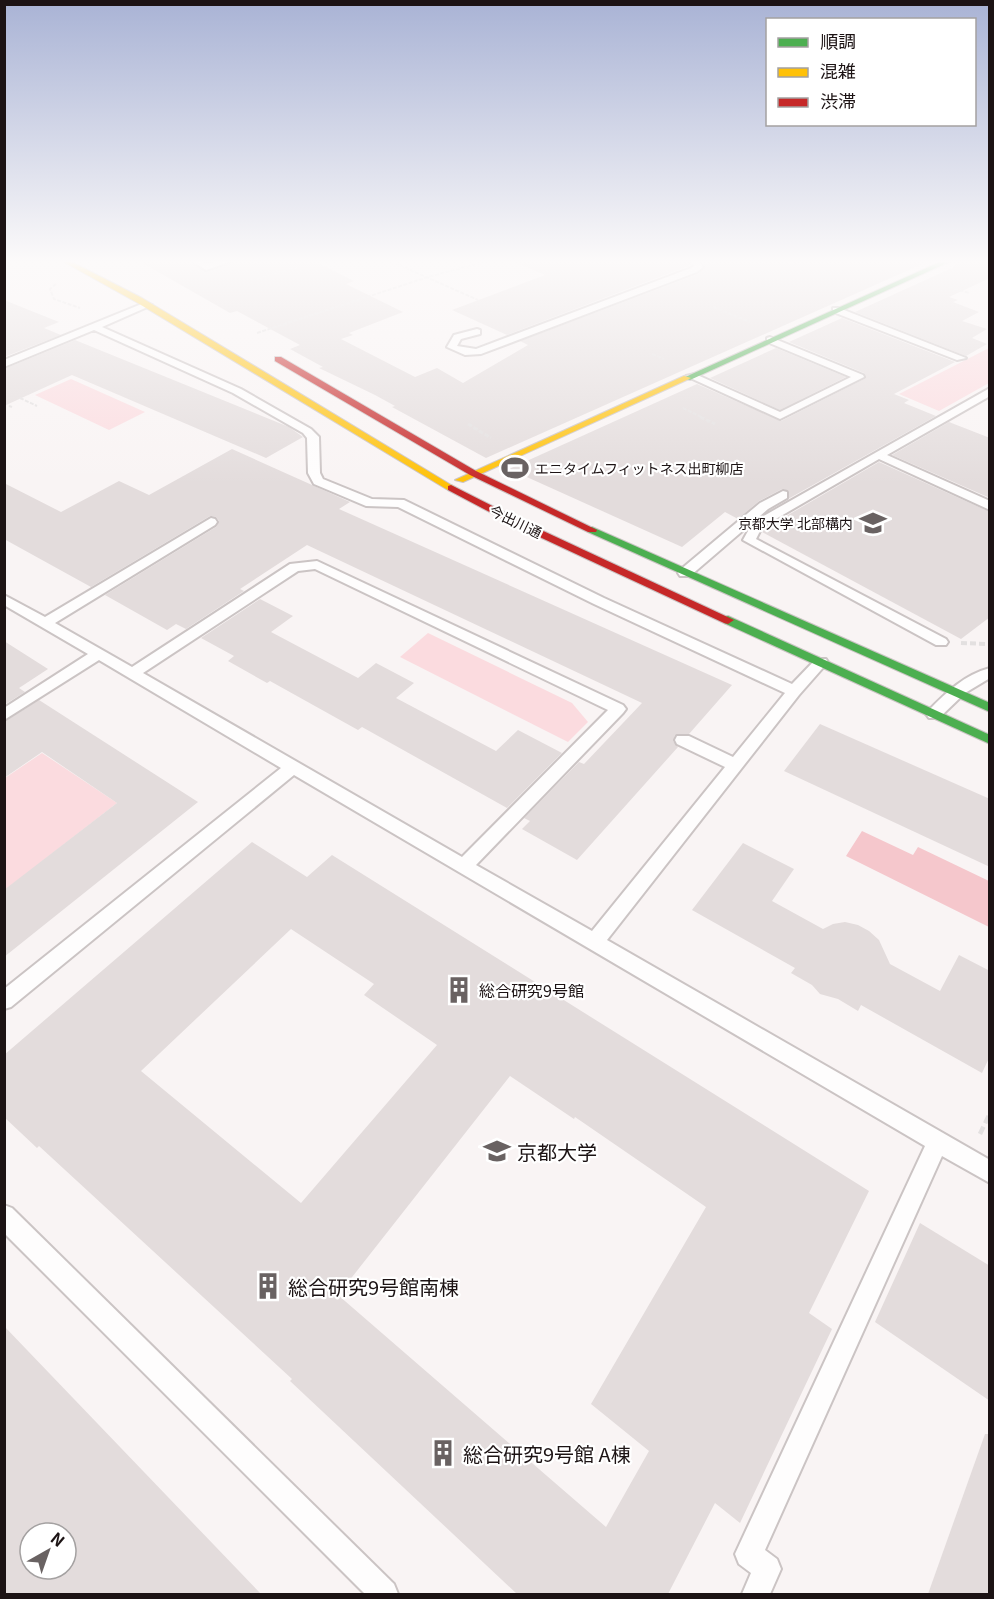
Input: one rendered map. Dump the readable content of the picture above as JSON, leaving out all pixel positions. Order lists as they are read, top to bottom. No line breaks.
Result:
{"streets":{"main road":["今出川通"]},"places":{"sports":["エニタイムフィットネス出町柳店"],"school or university":["京都大学 北部構内","京都大学"],"building":["総合研究9号館","総合研究9号館南棟","総合研究9号館 A棟"]},"legend":["順調","混雑","渋滞"],"north":"top right"}
